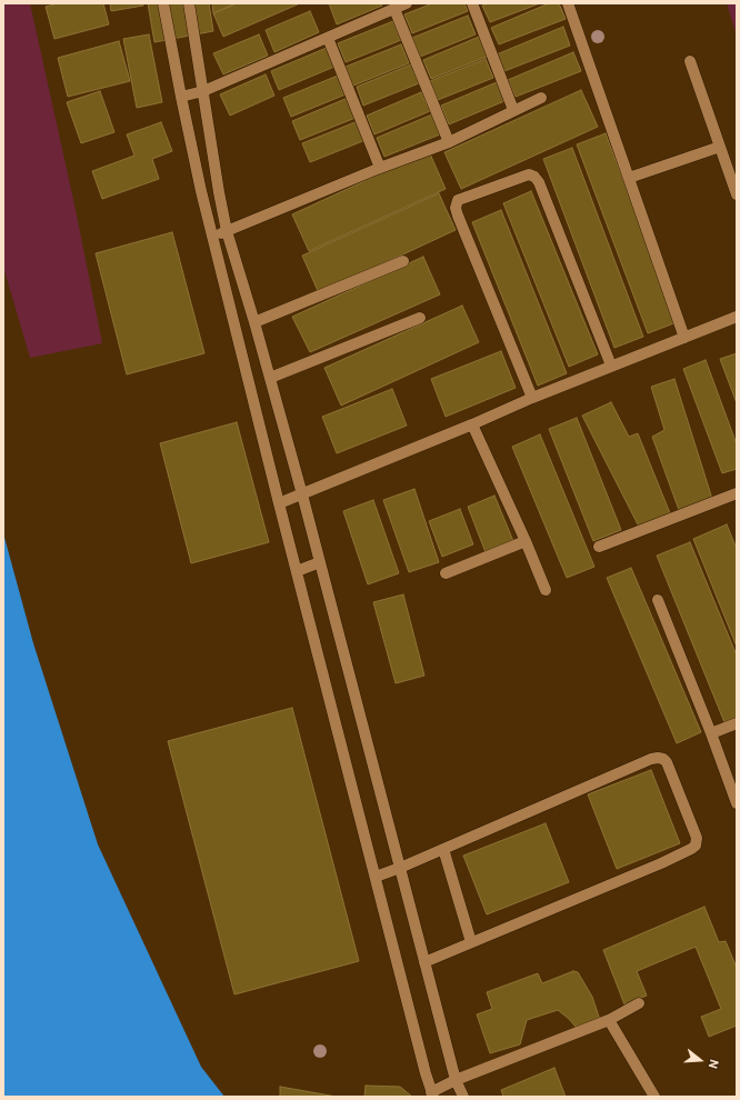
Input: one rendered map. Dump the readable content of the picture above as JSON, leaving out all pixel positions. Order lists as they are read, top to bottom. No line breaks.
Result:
{"north":"right"}
